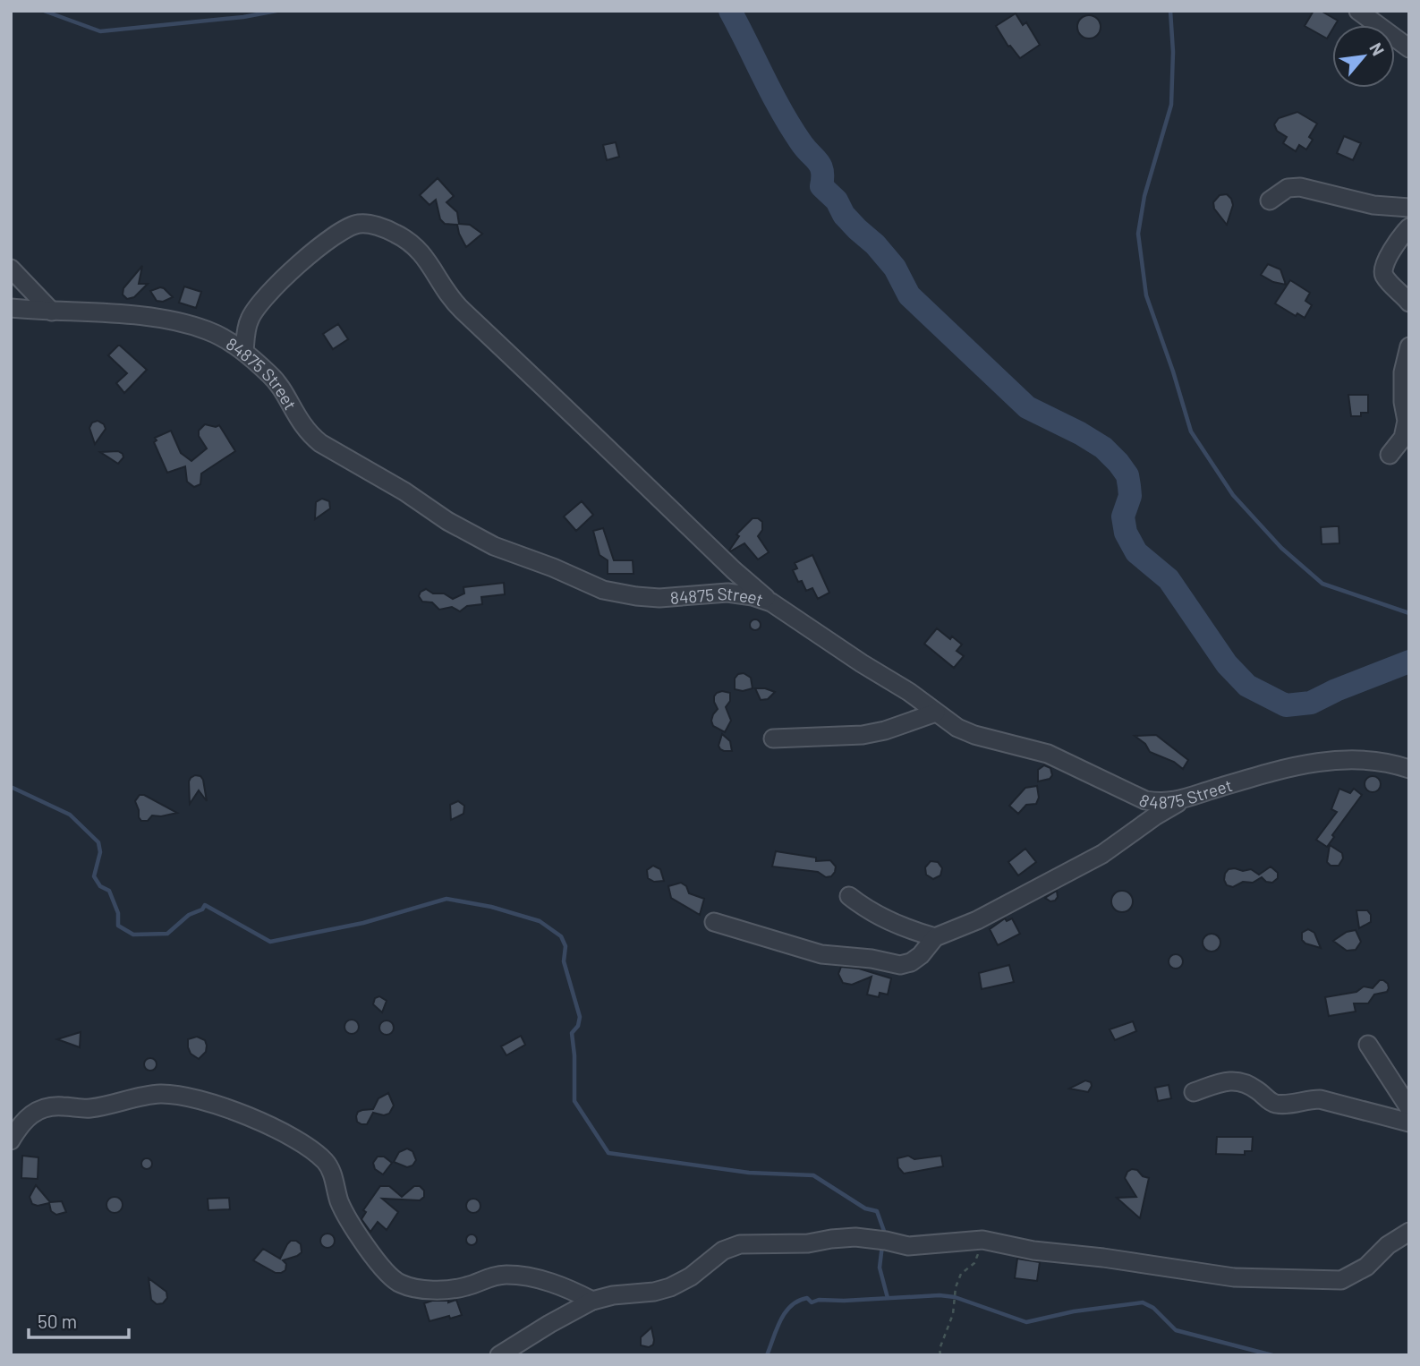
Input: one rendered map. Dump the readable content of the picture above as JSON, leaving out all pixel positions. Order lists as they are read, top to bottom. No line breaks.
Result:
{"streets":{"street":["84875 Street"]},"scale_bar":"50 m","north":"top right"}
